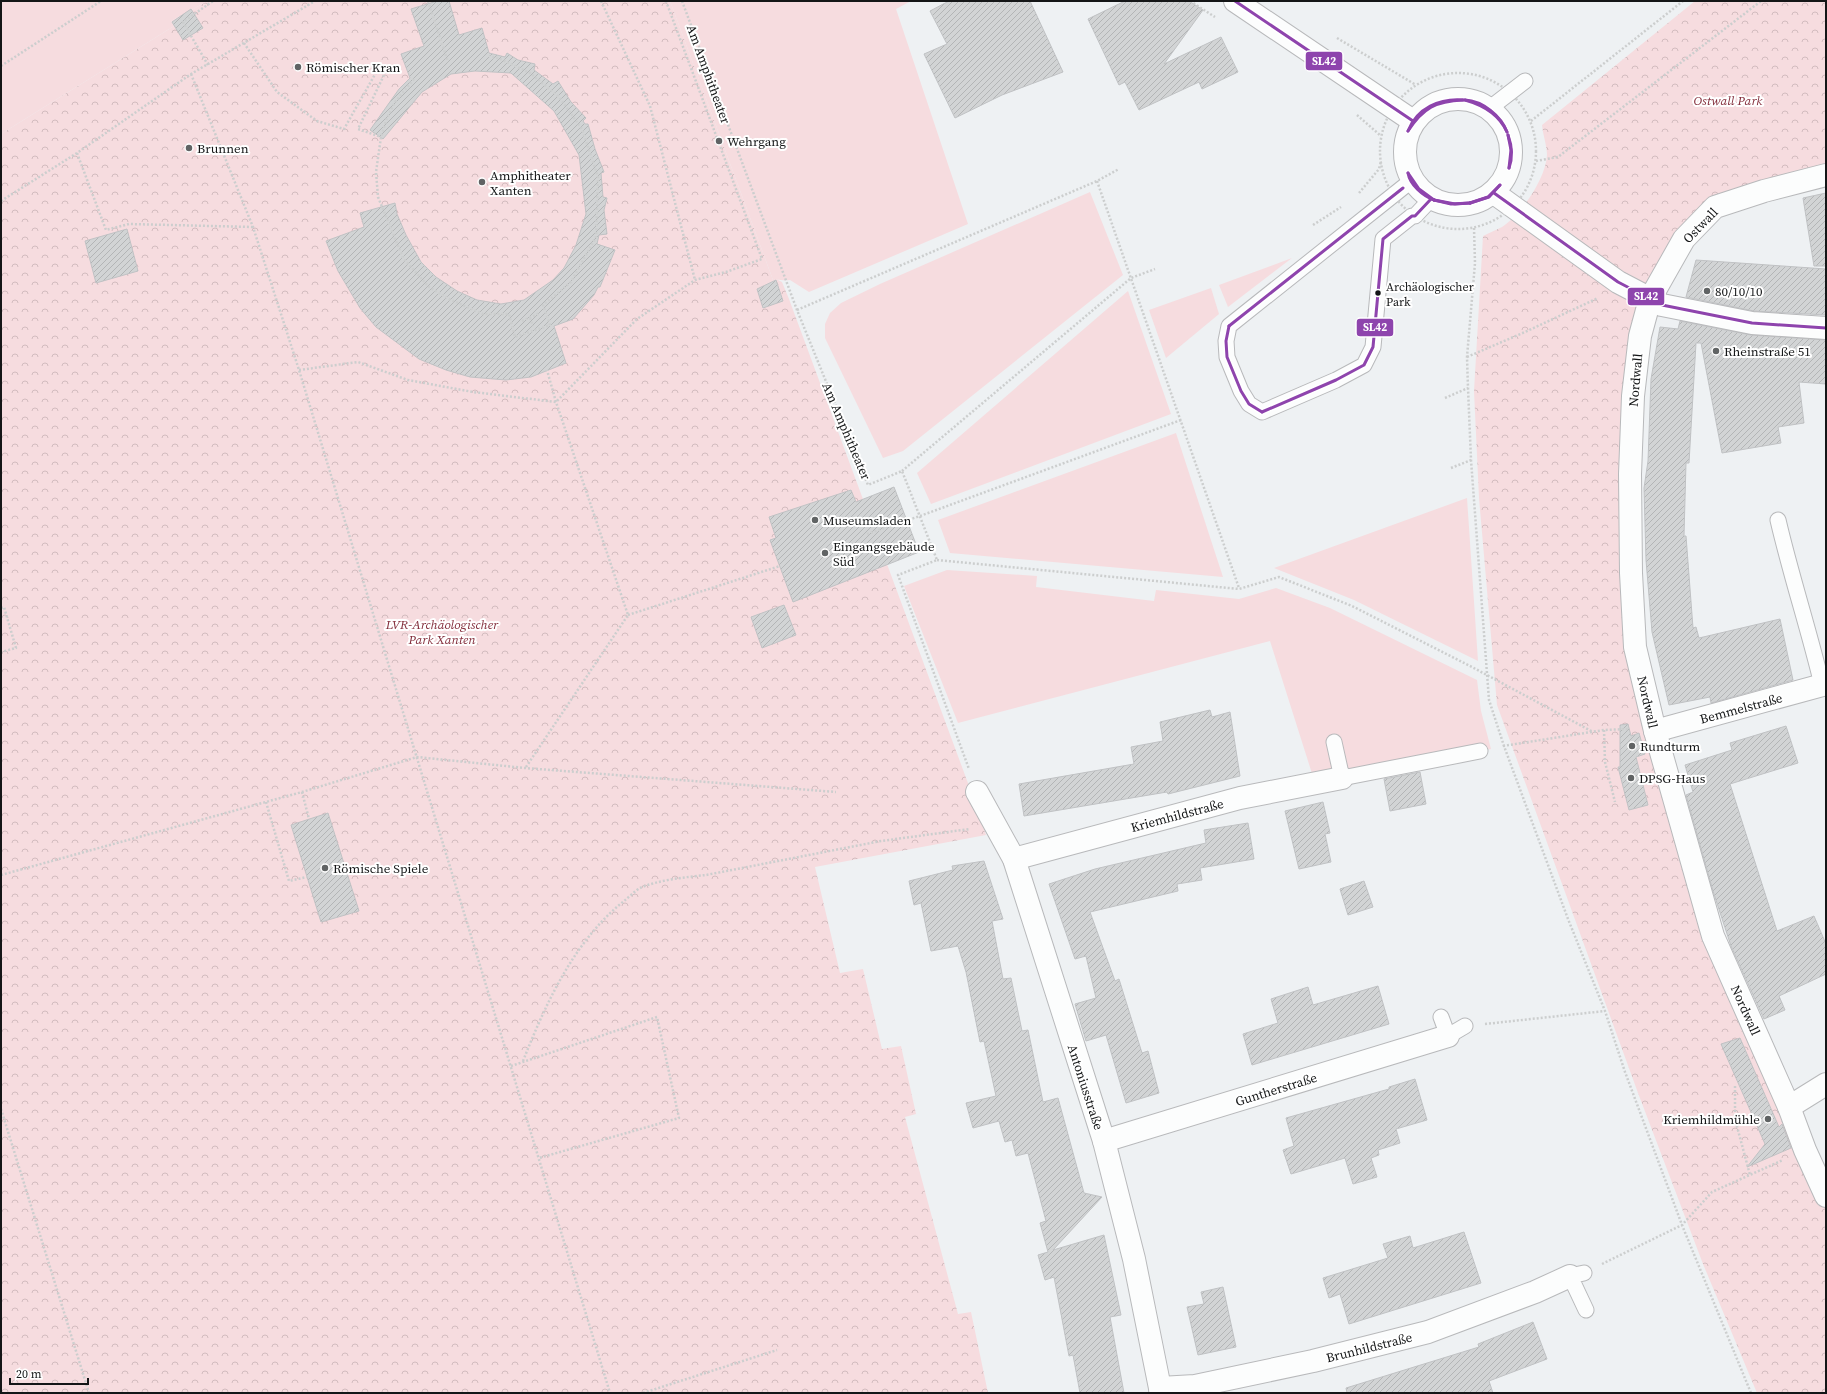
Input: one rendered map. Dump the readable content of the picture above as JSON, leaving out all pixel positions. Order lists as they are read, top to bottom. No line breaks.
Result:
{"streets":{"street":["Ostwall","Nordwall","Bemmelstraße","Kriemhildstraße","Antoniusstraße","Guntherstraße","Brunhildstraße"],"path":["Am Amphitheater"]},"crossings":[["Ostwall","Nordwall"],["Nordwall","Bemmelstraße"],["Kriemhildstraße","Antoniusstraße"],["Antoniusstraße","Guntherstraße"],["Antoniusstraße","Brunhildstraße"]],"parks":["Ostwall Park","LVR-Archäologischer Park Xanten"],"places":["Römischer Kran","Wehrgang","Brunnen","Amphitheater Xanten","80/10/10","Archäologischer Park","Rheinstraße 51","Museumsladen","Eingangsgebäude Süd","Rundturm","DPSG-Haus","Römische Spiele","Kriemhildmühle"],"lines":["transit line SL42"],"scale_bar":"20 m"}
